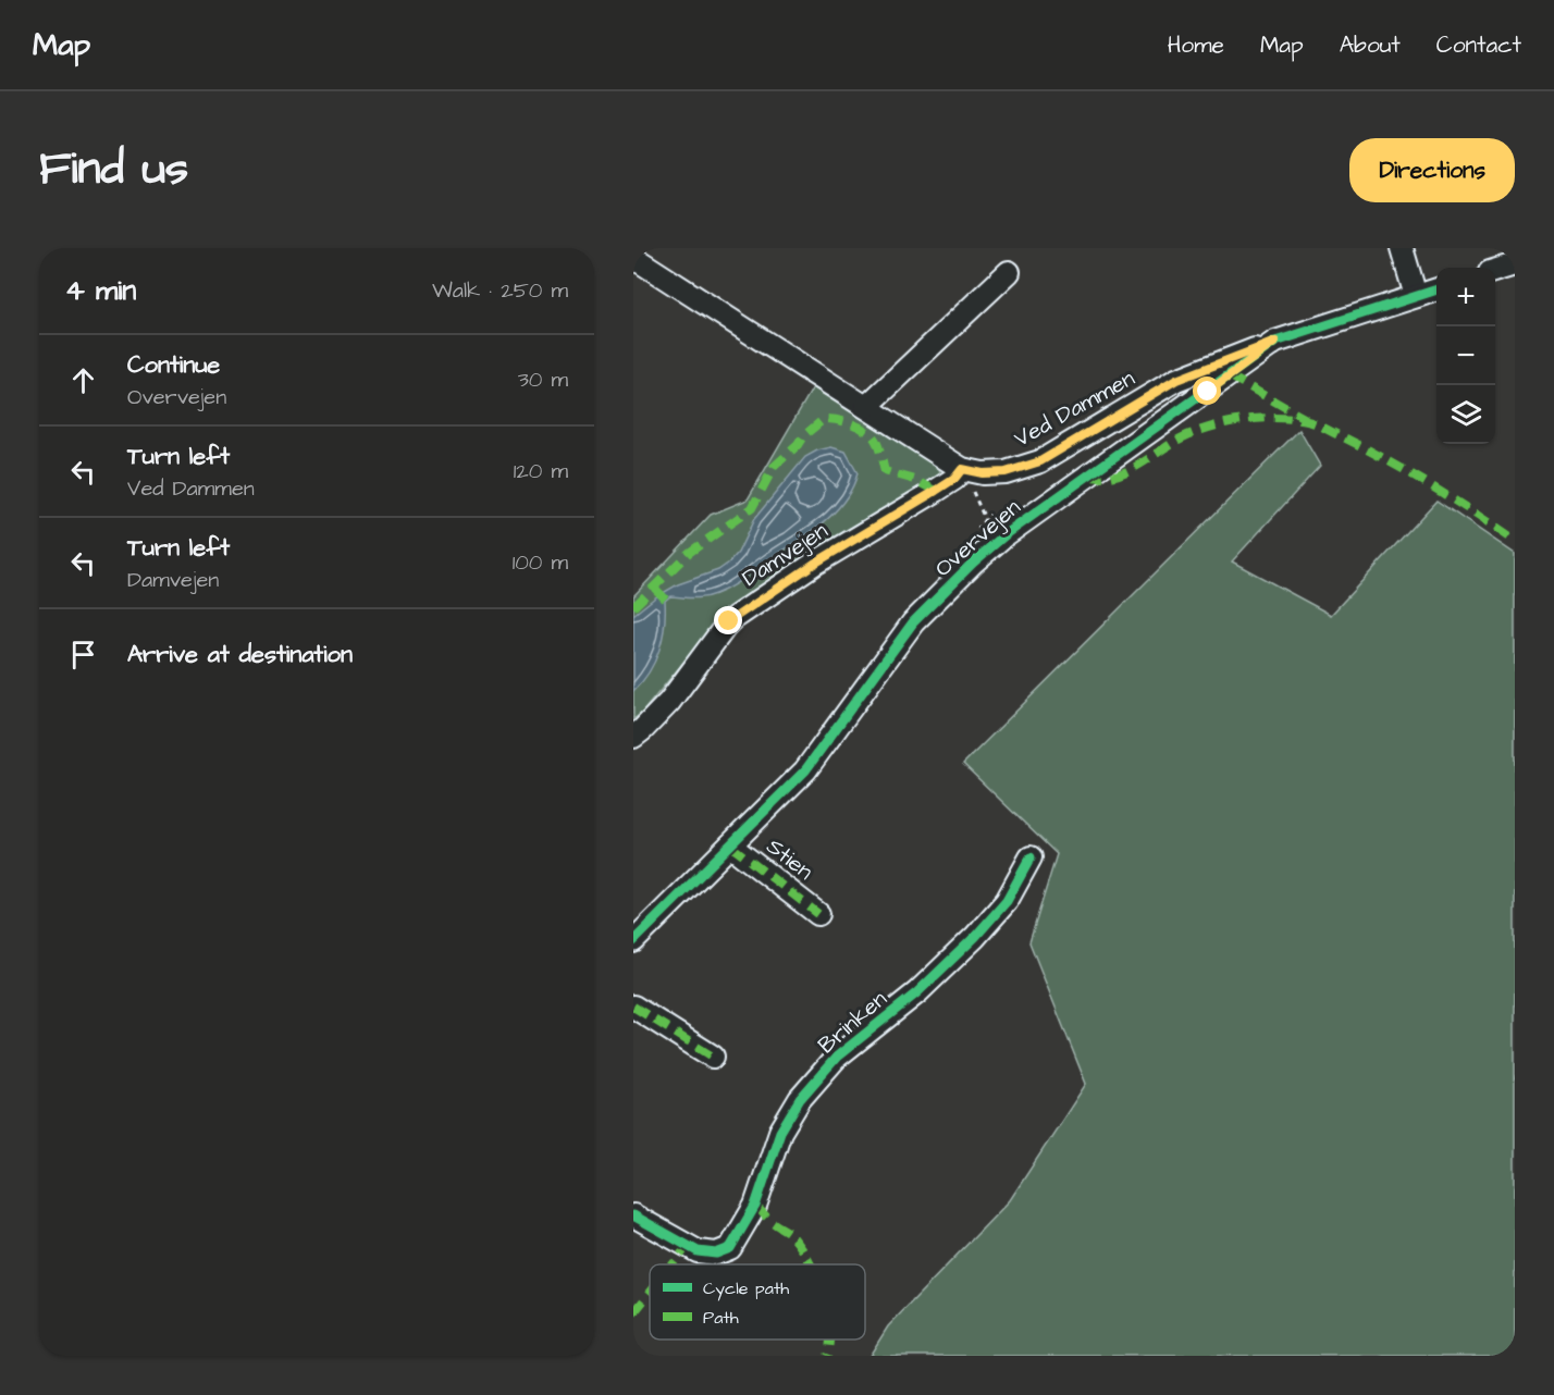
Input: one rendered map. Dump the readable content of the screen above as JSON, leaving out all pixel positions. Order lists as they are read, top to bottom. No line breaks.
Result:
{"streets":{"street":["Ved Dammen","Overvejen","Damvejen","Stien","Brinken"]},"crossings":[["Ved Dammen","Overvejen"],["Ved Dammen","Damvejen"],["Overvejen","Stien"]],"legend":["Cycle path","Path"],"page":{"header":"Map","nav":["Home","Map","About","Contact"],"title":"Find us","buttons":"Directions","heading":["4 min","Walk · 250 m"],"map_buttons":["+","−"],"list":[["Continue","Overvejen","30 m"],["Turn left","Ved Dammen","120 m"],["Turn left","Damvejen","100 m"],"Arrive at destination"]}}
